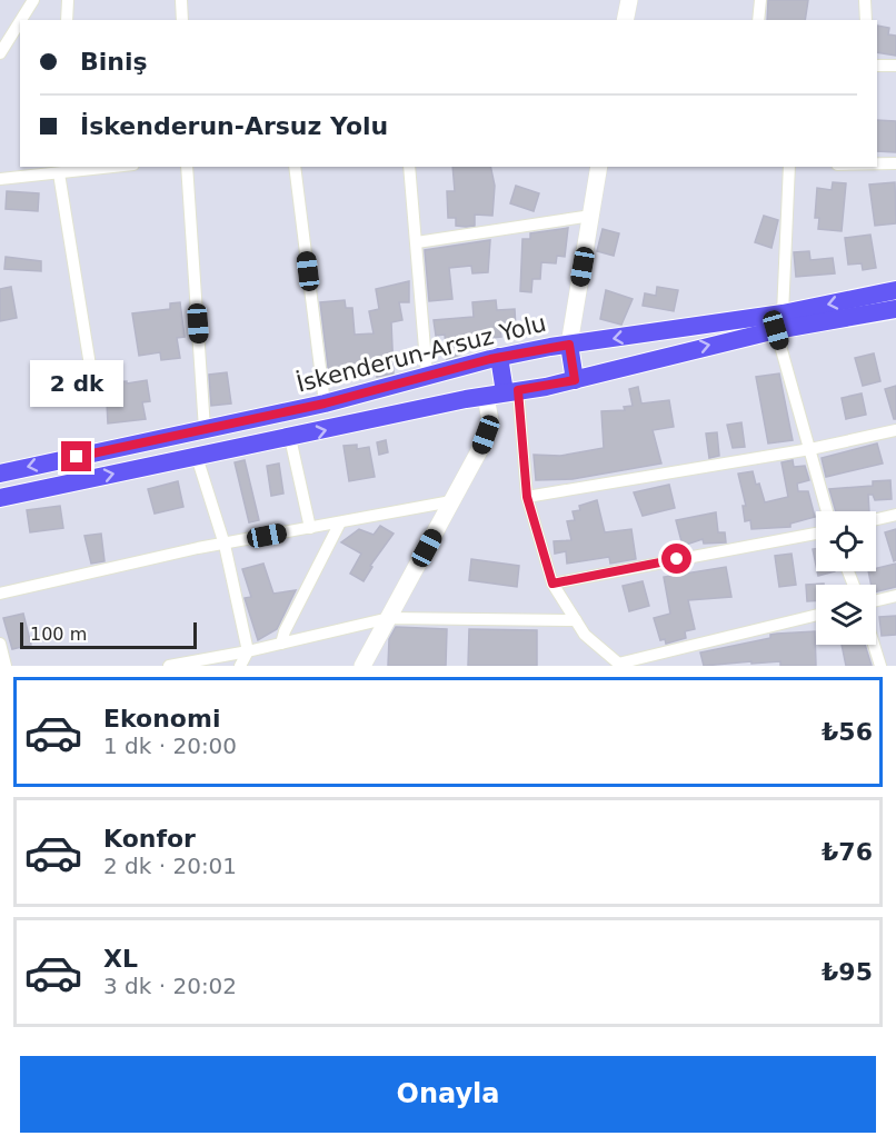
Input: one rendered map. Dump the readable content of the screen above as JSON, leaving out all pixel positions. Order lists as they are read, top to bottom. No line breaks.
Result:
{"streets":{"main road":["İskenderun-Arsuz Yolu"]},"scale_bar":"100 m","page":{"banner":["Biniş","İskenderun-Arsuz Yolu"],"bubble":"2 dk","scale":"100 m","list":[{"name":"Ekonomi","note":"1 dk · 20:00","value":"₺56"},{"name":"Konfor","note":"2 dk · 20:01","value":"₺76"},{"name":"XL","note":"3 dk · 20:02","value":"₺95"}],"buttons":"Onayla"}}
